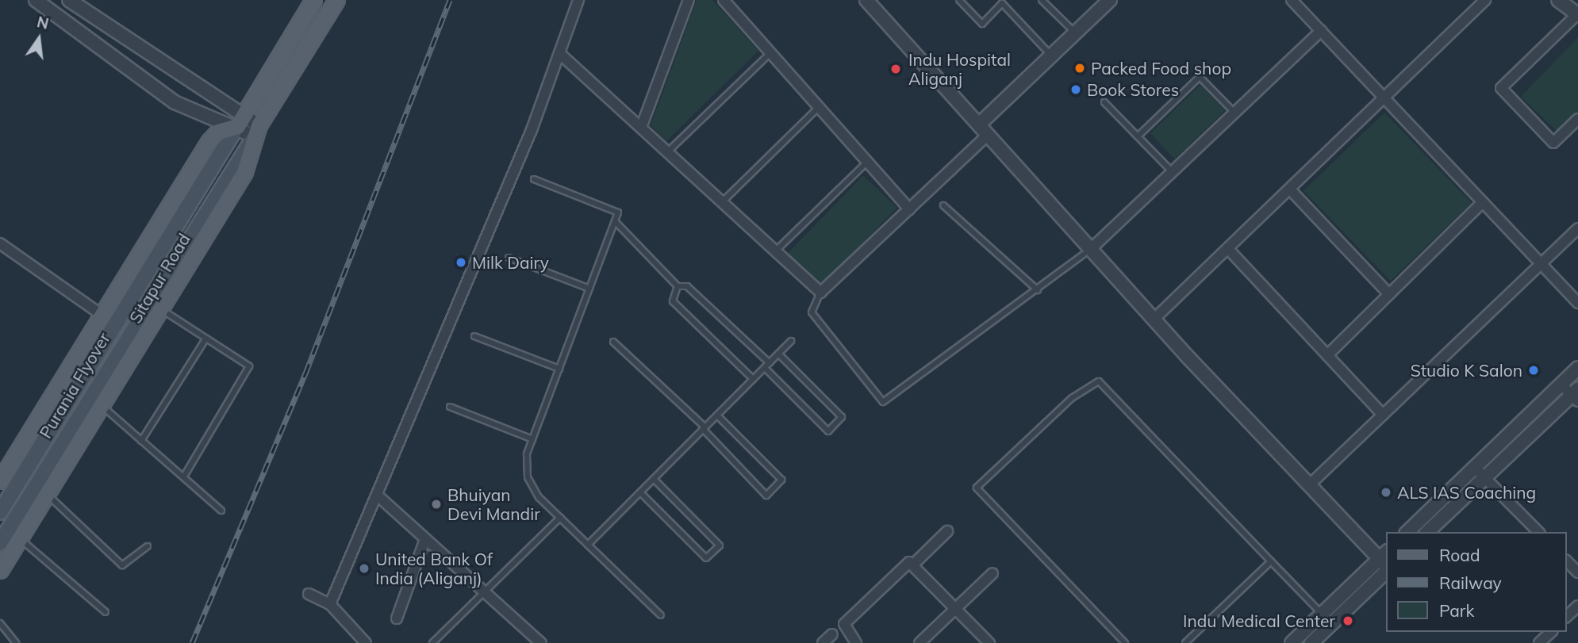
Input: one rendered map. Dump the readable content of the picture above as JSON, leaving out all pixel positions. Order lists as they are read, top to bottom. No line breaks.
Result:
{"streets":{"main road":["Sitapur Road","Purania Flyover"]},"crossings":[["Sitapur Road","Purania Flyover"]],"places":["Packed Food shop","Indu Hospital Aliganj","Book Stores","Milk Dairy","Studio K Salon","ALS IAS Coaching","Bhuiyan Devi Mandir","United Bank Of India (Aliganj)","Indu Medical Center"],"legend":["Road","Railway","Park"],"north":"top"}
